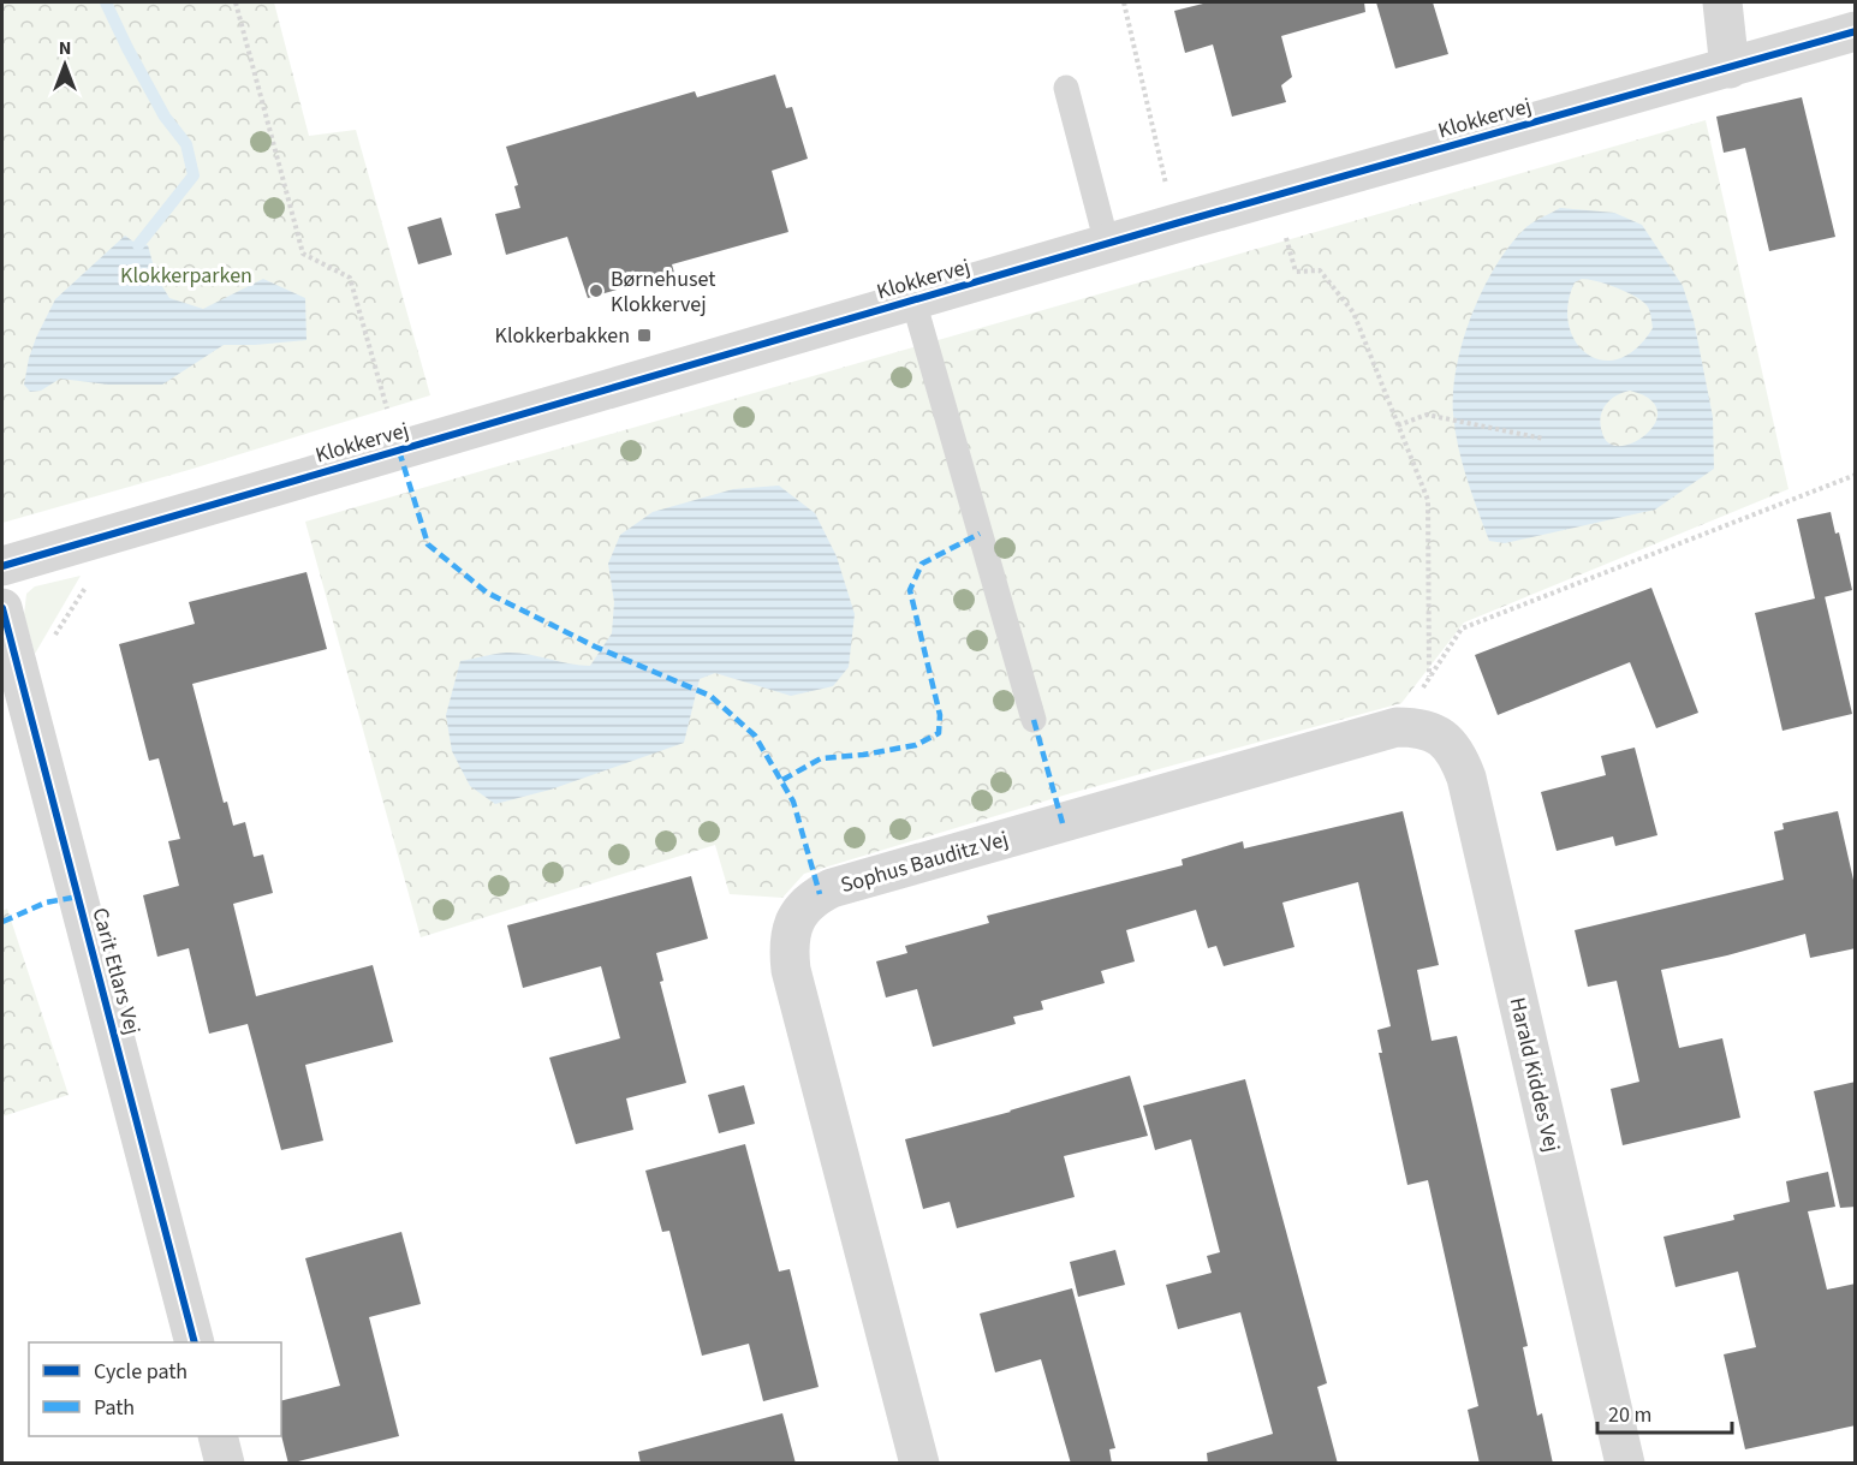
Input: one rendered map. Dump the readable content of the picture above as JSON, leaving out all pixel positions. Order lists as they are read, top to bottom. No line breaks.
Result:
{"streets":{"street":["Klokkervej","Sophus Bauditz Vej","Carit Etlars Vej","Harald Kiddes Vej"]},"crossings":[["Sophus Bauditz Vej","Harald Kiddes Vej"]],"parks":["Klokkerparken"],"places":{"other":["Børnehuset Klokkervej"],"transit":["Klokkerbakken"]},"legend":["Cycle path","Path"],"scale_bar":"20 m","north":"top"}
